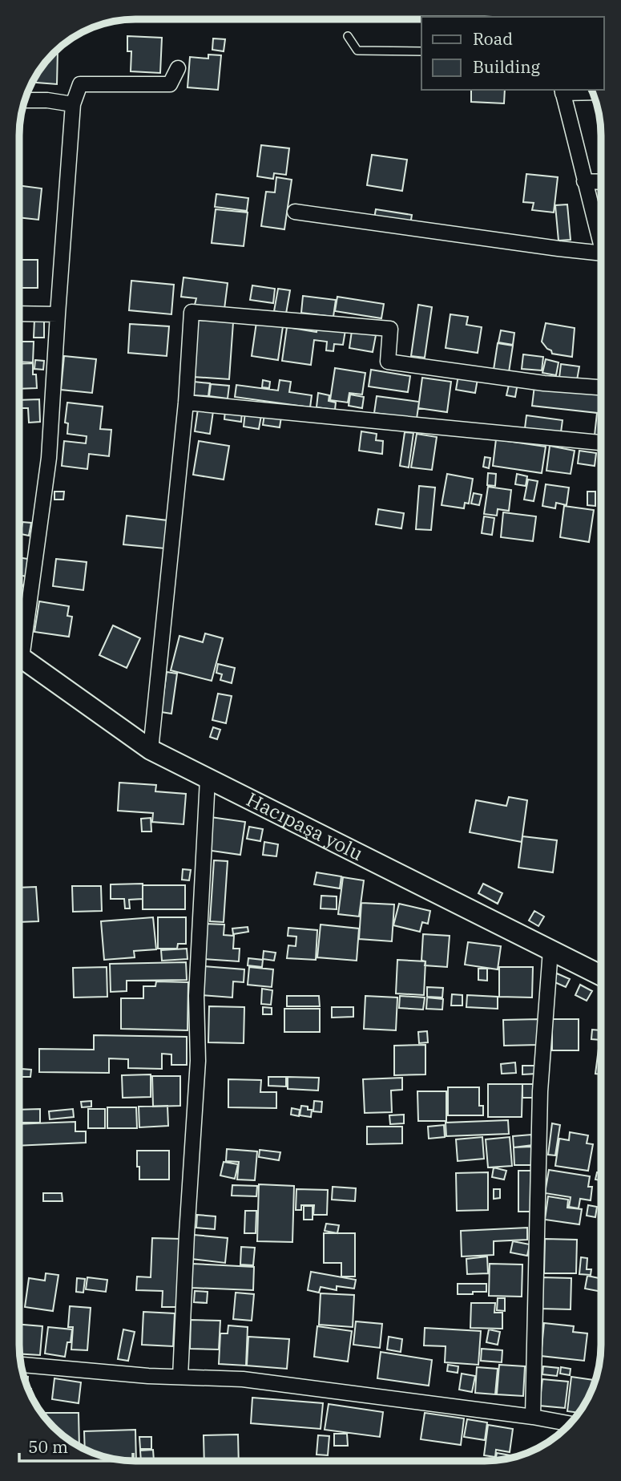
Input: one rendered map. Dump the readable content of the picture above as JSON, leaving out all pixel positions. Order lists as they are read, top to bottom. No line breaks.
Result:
{"streets":{"main road":["Hacıpaşa yolu"]},"legend":["Road","Building"],"scale_bar":"50 m"}
